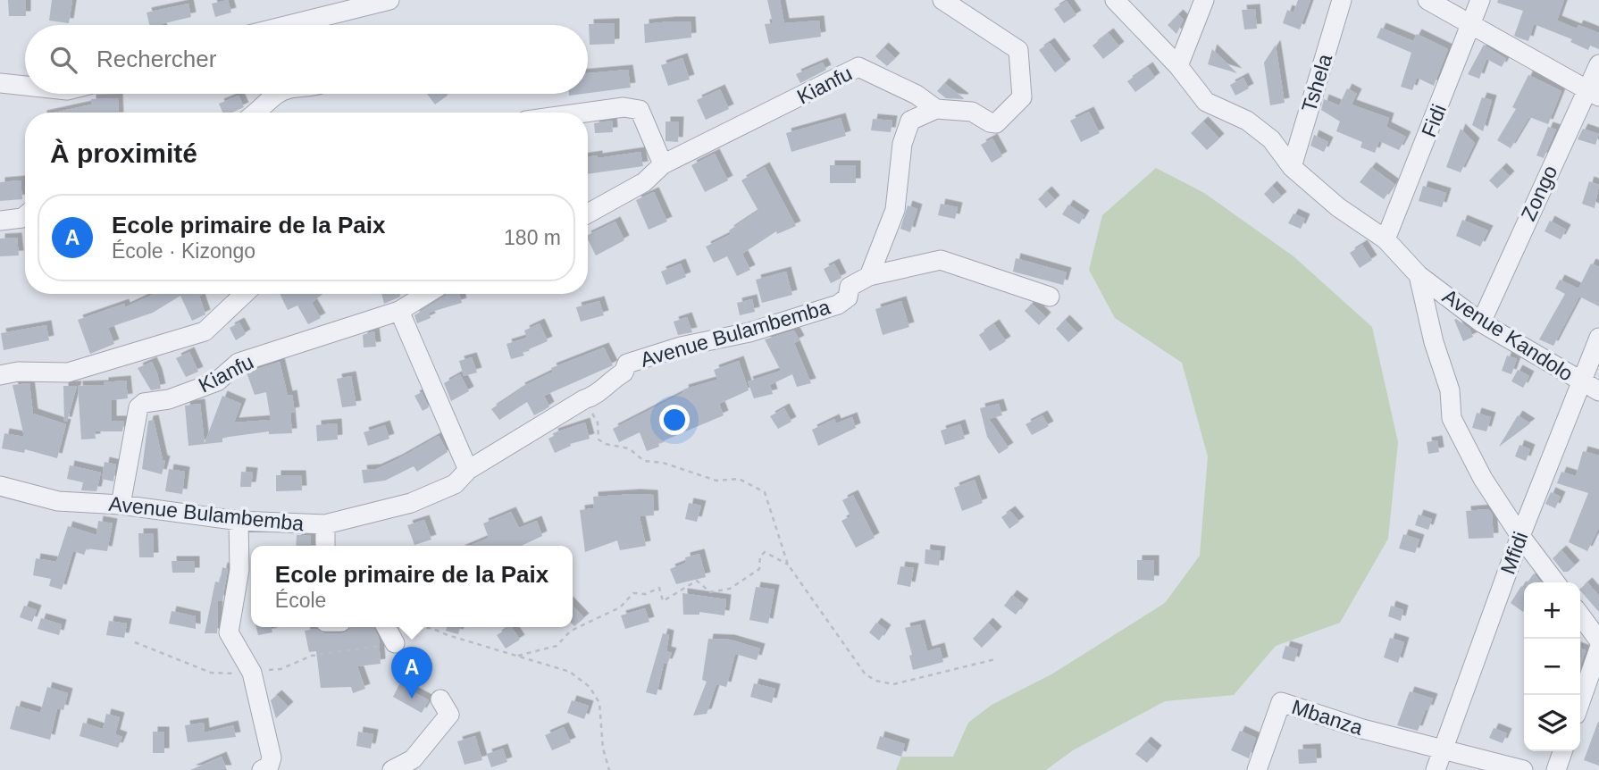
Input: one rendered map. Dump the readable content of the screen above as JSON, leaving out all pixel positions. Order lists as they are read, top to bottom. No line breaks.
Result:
{"streets":{"street":["Tshela","Kianfu","Fidi","Zongo","Avenue Bulambemba","Avenue Kandolo","Mfidi","Mbanza"]},"crossings":[["Tshela","Avenue Kandolo"],["Kianfu","Avenue Bulambemba"],["Fidi","Avenue Kandolo"],["Zongo","Avenue Kandolo"],["Avenue Kandolo","Mfidi"],["Mfidi","Mbanza"]],"page":{"search":"Rechercher","heading":"À proximité","list":[{"mark":"A","name":"Ecole primaire de la Paix","note":"École · Kizongo","value":"180 m"}],"popup":["Ecole primaire de la Paix","École"],"map_buttons":["+","−"],"pins":"A"}}
